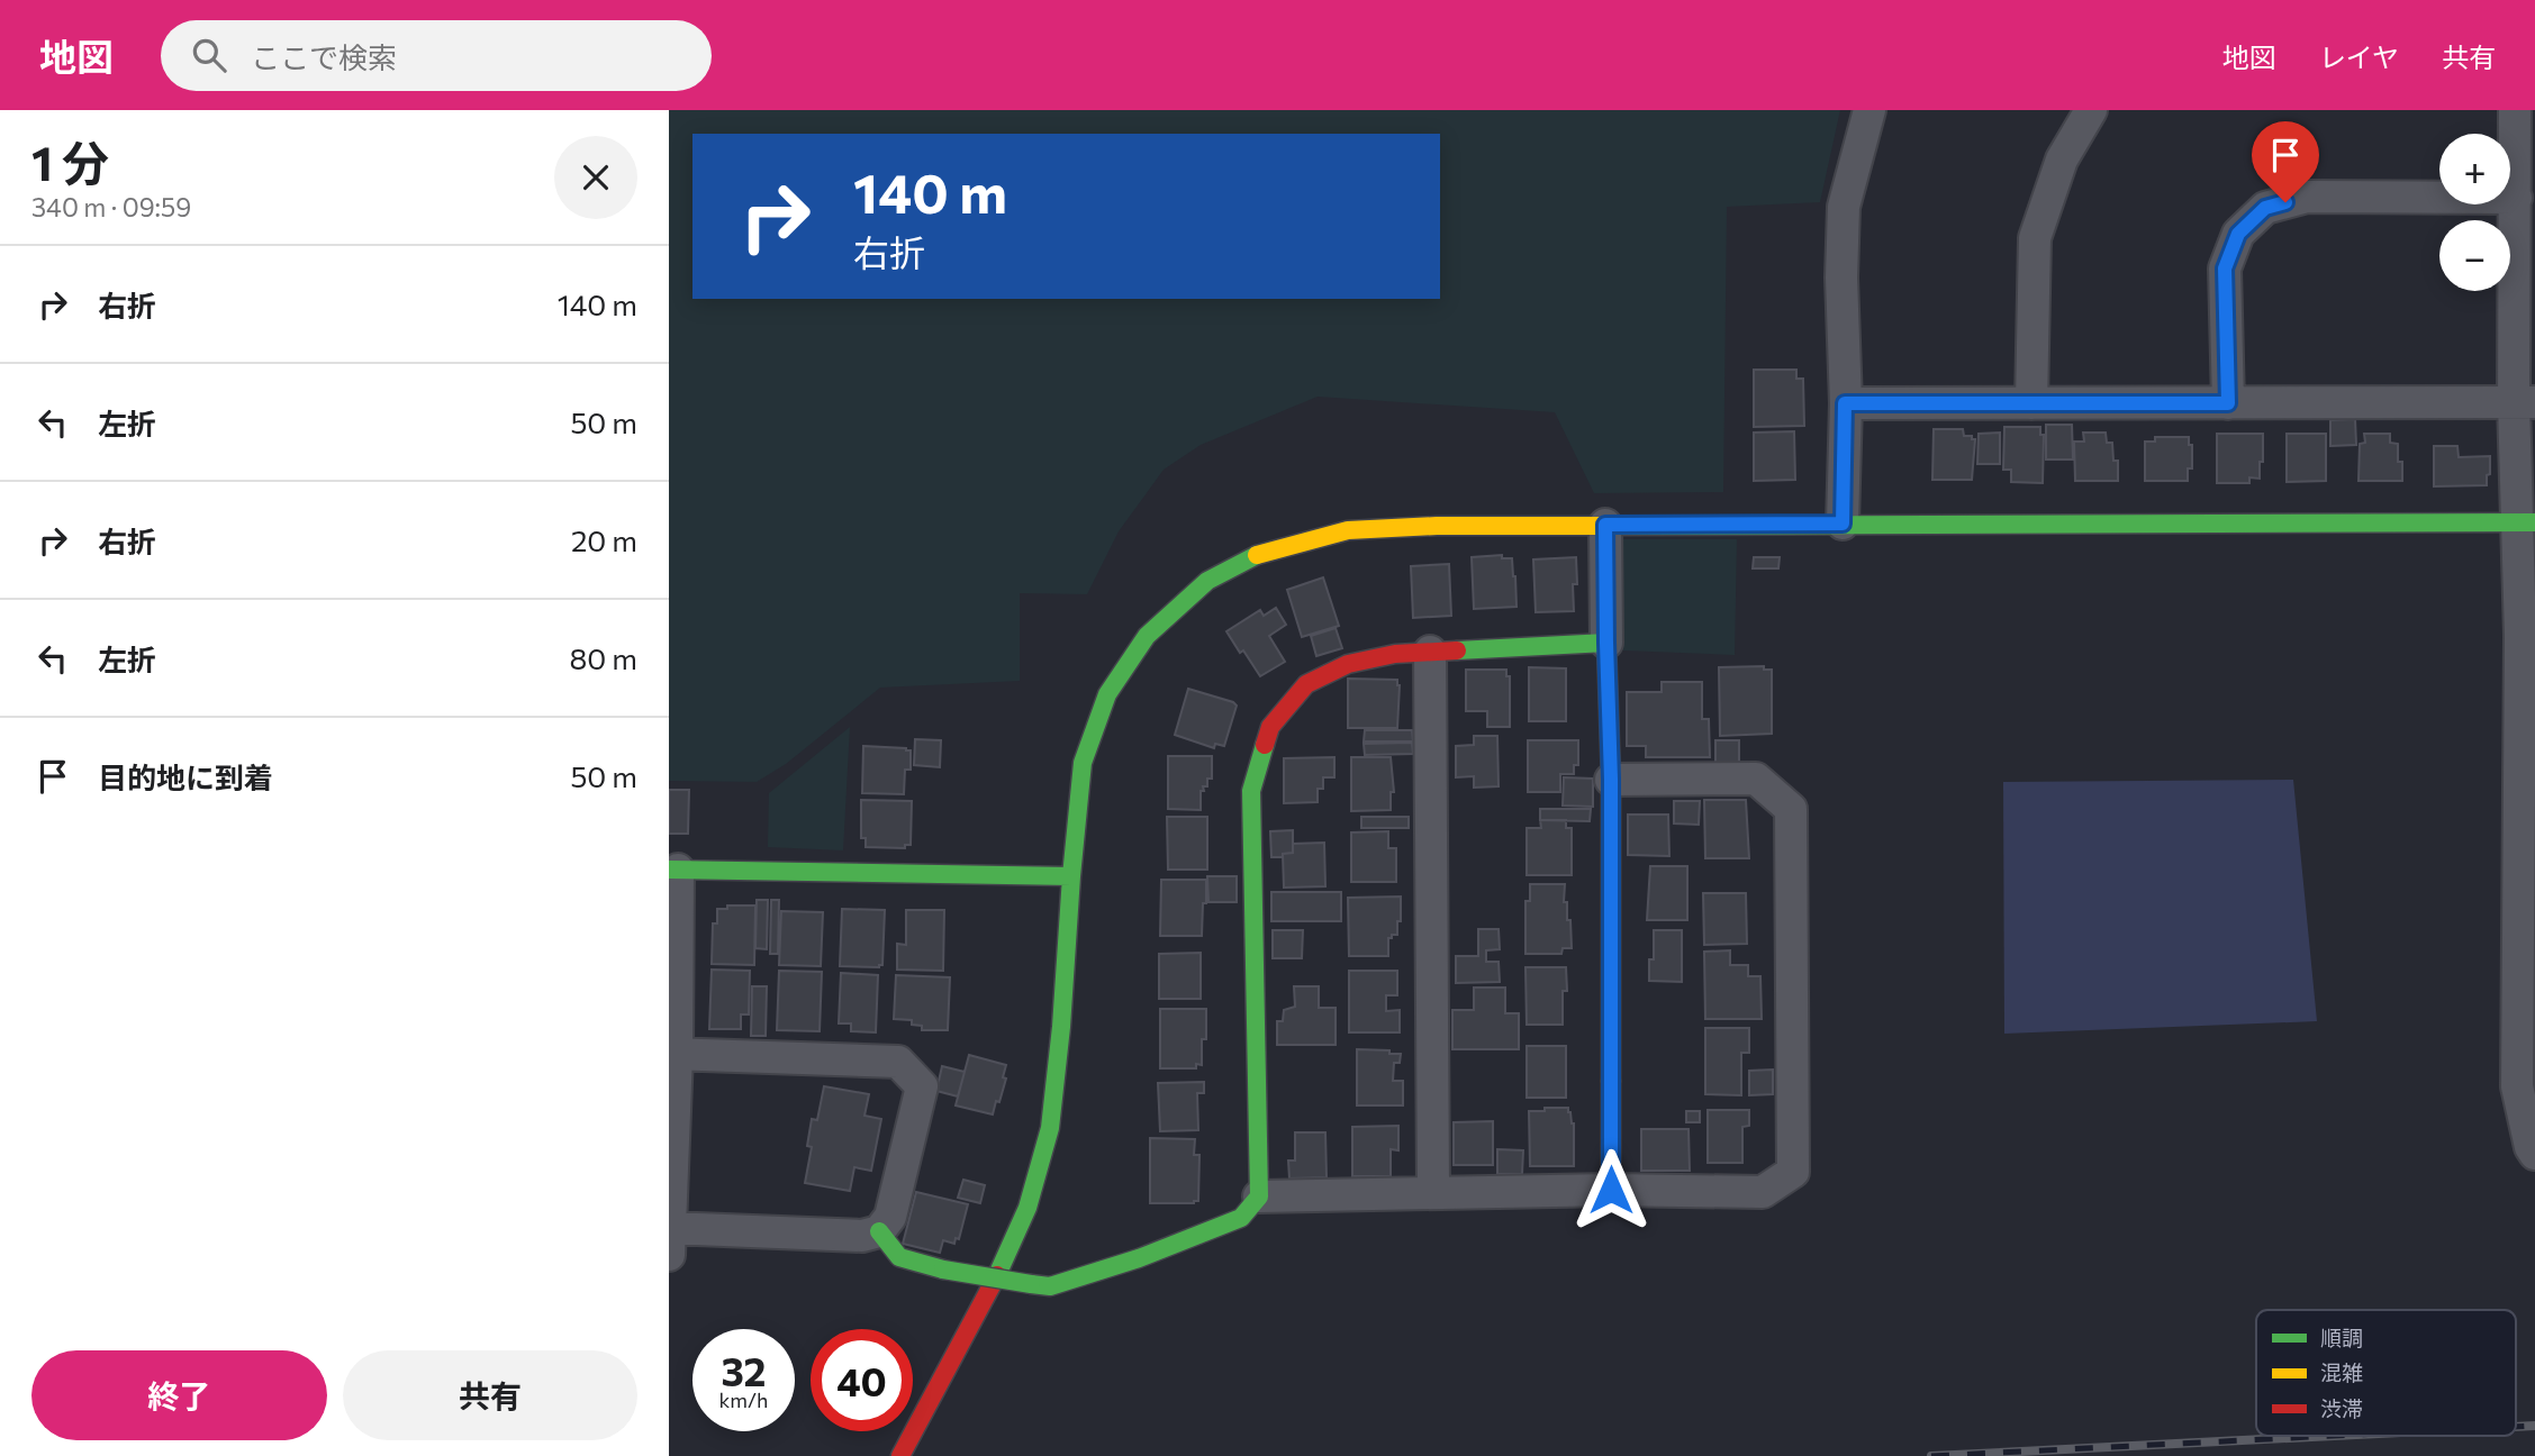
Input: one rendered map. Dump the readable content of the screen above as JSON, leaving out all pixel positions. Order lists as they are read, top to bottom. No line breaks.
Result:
{"legend":["順調","混雑","渋滞"],"page":{"header":"地図","search":"ここで検索","nav":["地図","レイヤ","共有"],"heading":["1 分","340 m · 09:59"],"map_buttons":["+","−"],"turn":["140 m","右折"],"list":[{"name":"右折","value":"140 m"},{"name":"左折","value":"50 m"},{"name":"右折","value":"20 m"},{"name":"左折","value":"80 m"},{"name":"目的地に到着","value":"50 m"}],"speed":"32 km/h","limit":"40","buttons":["終了","共有"]}}
